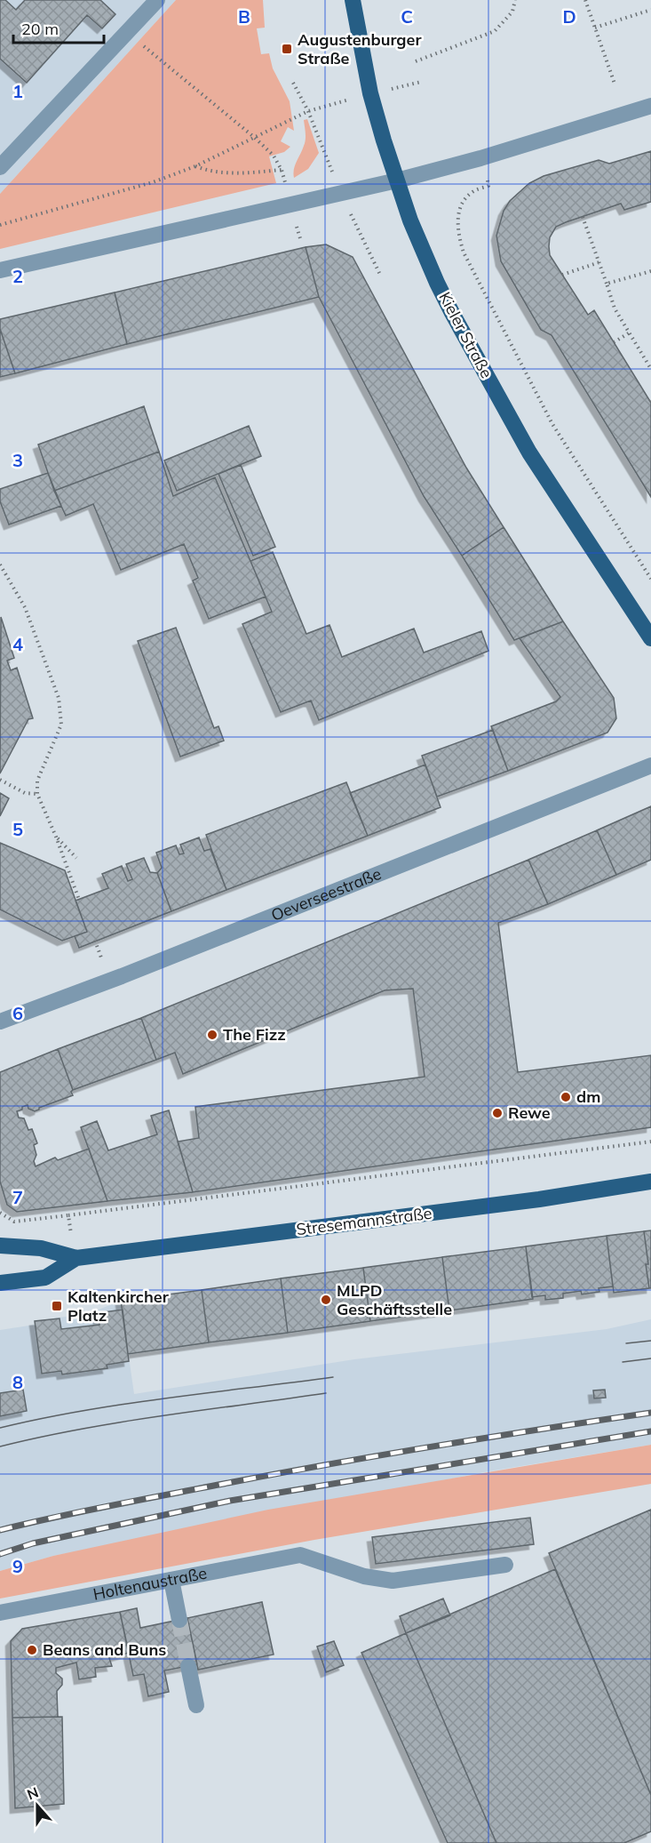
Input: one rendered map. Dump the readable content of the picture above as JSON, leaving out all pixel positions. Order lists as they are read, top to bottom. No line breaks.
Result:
{"streets":{"main road":["Kieler Straße","Stresemannstraße"],"street":["Oeverseestraße","Holtenaustraße"]},"places":{"transit":["Augustenburger Straße","Kaltenkircher Platz"],"other":["The Fizz","dm","Rewe","MLPD Geschäftsstelle","Beans and Buns"]},"scale_bar":"20 m","north":"top","grid":{"columns":["B","C","D"],"rows":["1","2","3","4","5","6","7","8","9"]}}
